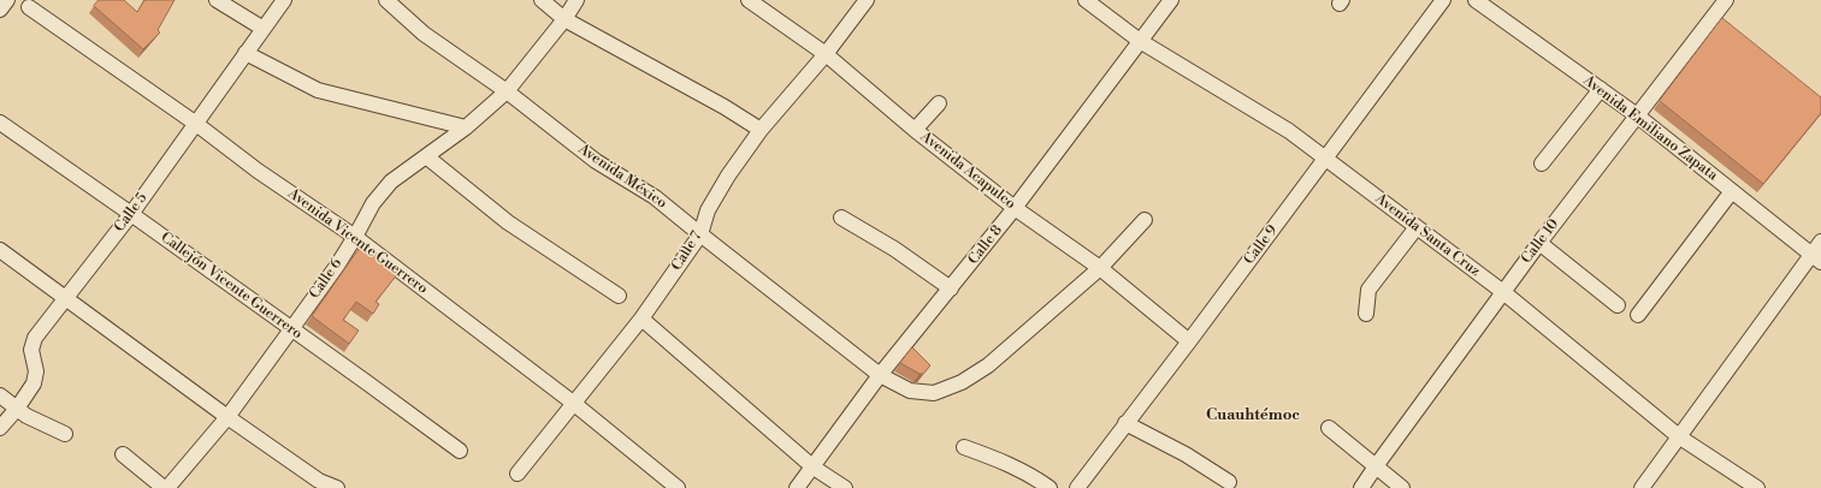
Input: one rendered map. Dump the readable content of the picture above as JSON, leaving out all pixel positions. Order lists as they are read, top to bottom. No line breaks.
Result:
{"streets":{"street":["Avenida Emiliano Zapata","Avenida Acapulco","Avenida México","Calle 5","Avenida Santa Cruz","Avenida Vicente Guerrero","Calle 10","Calle 8","Calle 9","Calle 7","Calle 6","Callejón Vicente Guerrero"]},"crossings":[["Avenida Emiliano Zapata","Calle 10"],["Avenida Acapulco","Avenida México"],["Avenida Acapulco","Calle 8"],["Avenida Acapulco","Calle 9"],["Avenida Acapulco","Calle 7"],["Avenida México","Calle 8"],["Avenida México","Calle 7"],["Avenida México","Calle 6"],["Calle 5","Avenida Vicente Guerrero"],["Calle 5","Callejón Vicente Guerrero"],["Avenida Santa Cruz","Calle 10"],["Avenida Santa Cruz","Calle 8"],["Avenida Santa Cruz","Calle 9"],["Avenida Vicente Guerrero","Calle 7"],["Avenida Vicente Guerrero","Calle 6"],["Calle 6","Callejón Vicente Guerrero"]],"districts":["Cuauhtémoc"]}
